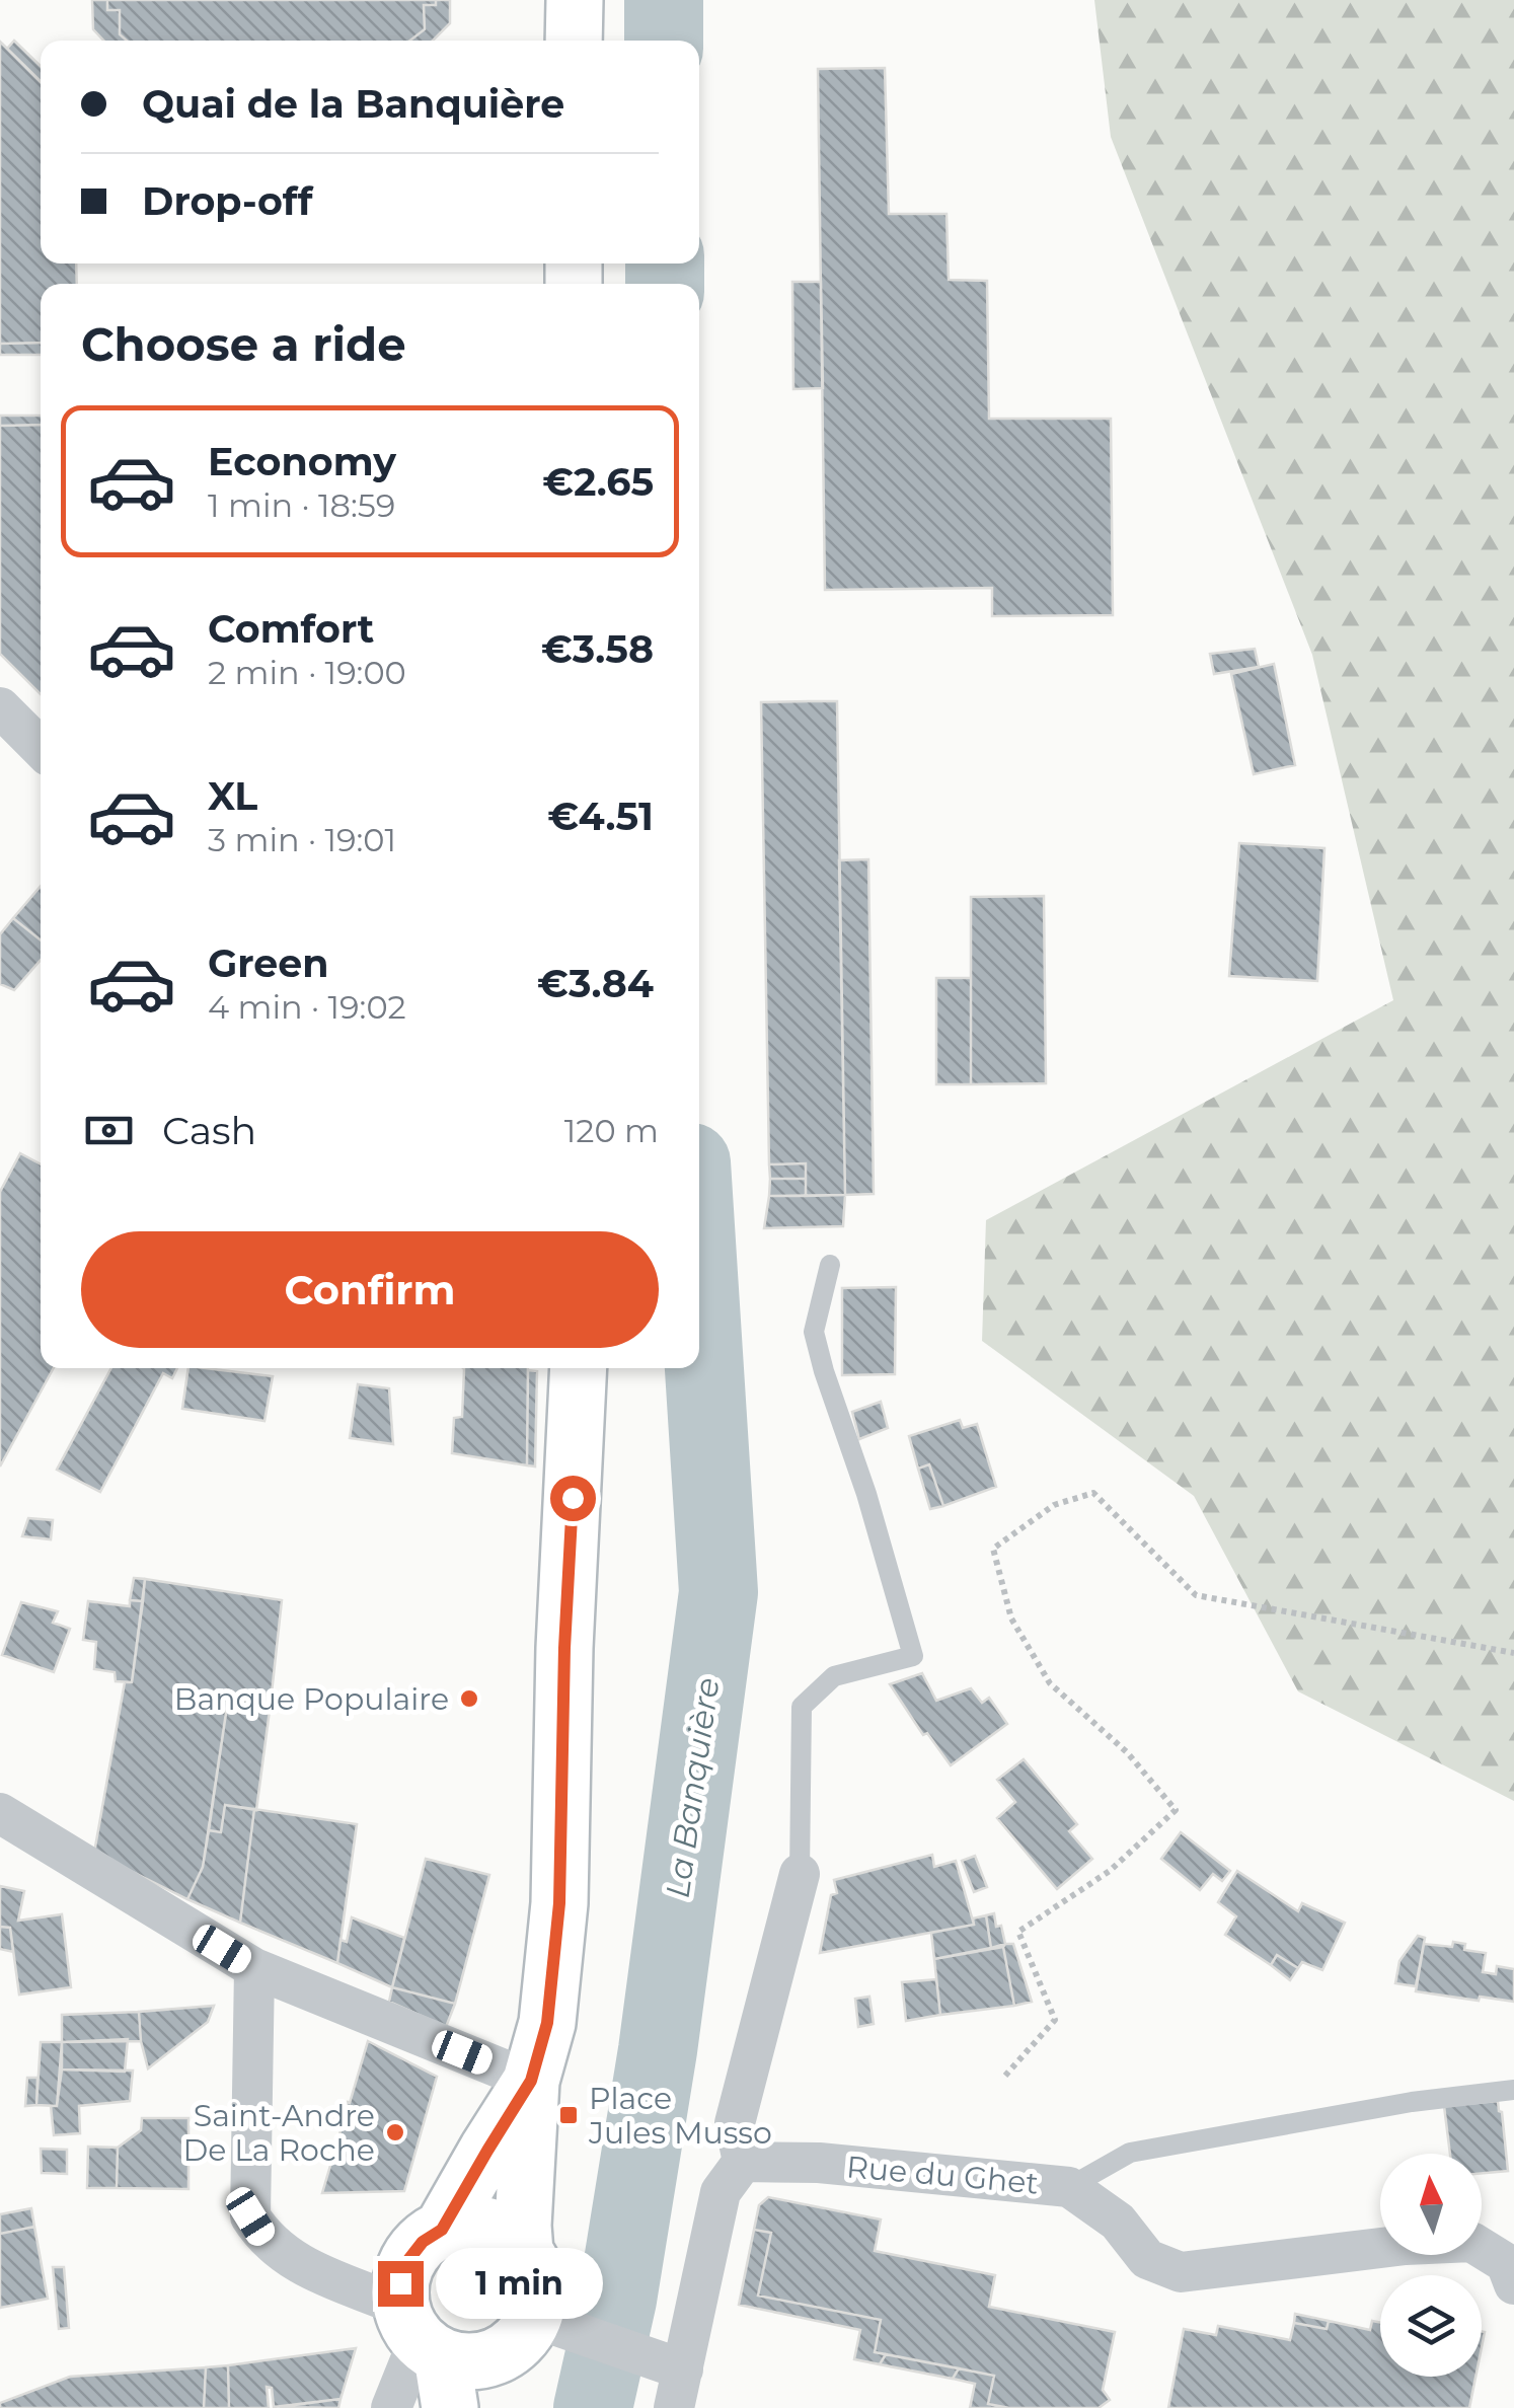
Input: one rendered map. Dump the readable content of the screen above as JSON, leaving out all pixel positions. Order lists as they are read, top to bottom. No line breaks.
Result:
{"streets":{"street":["Rue du Ghet"]},"water":["La Banquière"],"places":{"other":["Banque Populaire","Saint-Andre De La Roche"],"transit":["Place Jules Musso"]},"north":"top","page":{"banner":["Quai de la Banquière","Drop-off"],"heading":"Choose a ride","list":[{"name":"Economy","note":"1 min · 18:59","value":"€2.65"},{"name":"Comfort","note":"2 min · 19:00","value":"€3.58"},{"name":"XL","note":"3 min · 19:01","value":"€4.51"},{"name":"Green","note":"4 min · 19:02","value":"€3.84"}],"pay":["Cash","120 m"],"buttons":"Confirm","bubble":"1 min"}}
